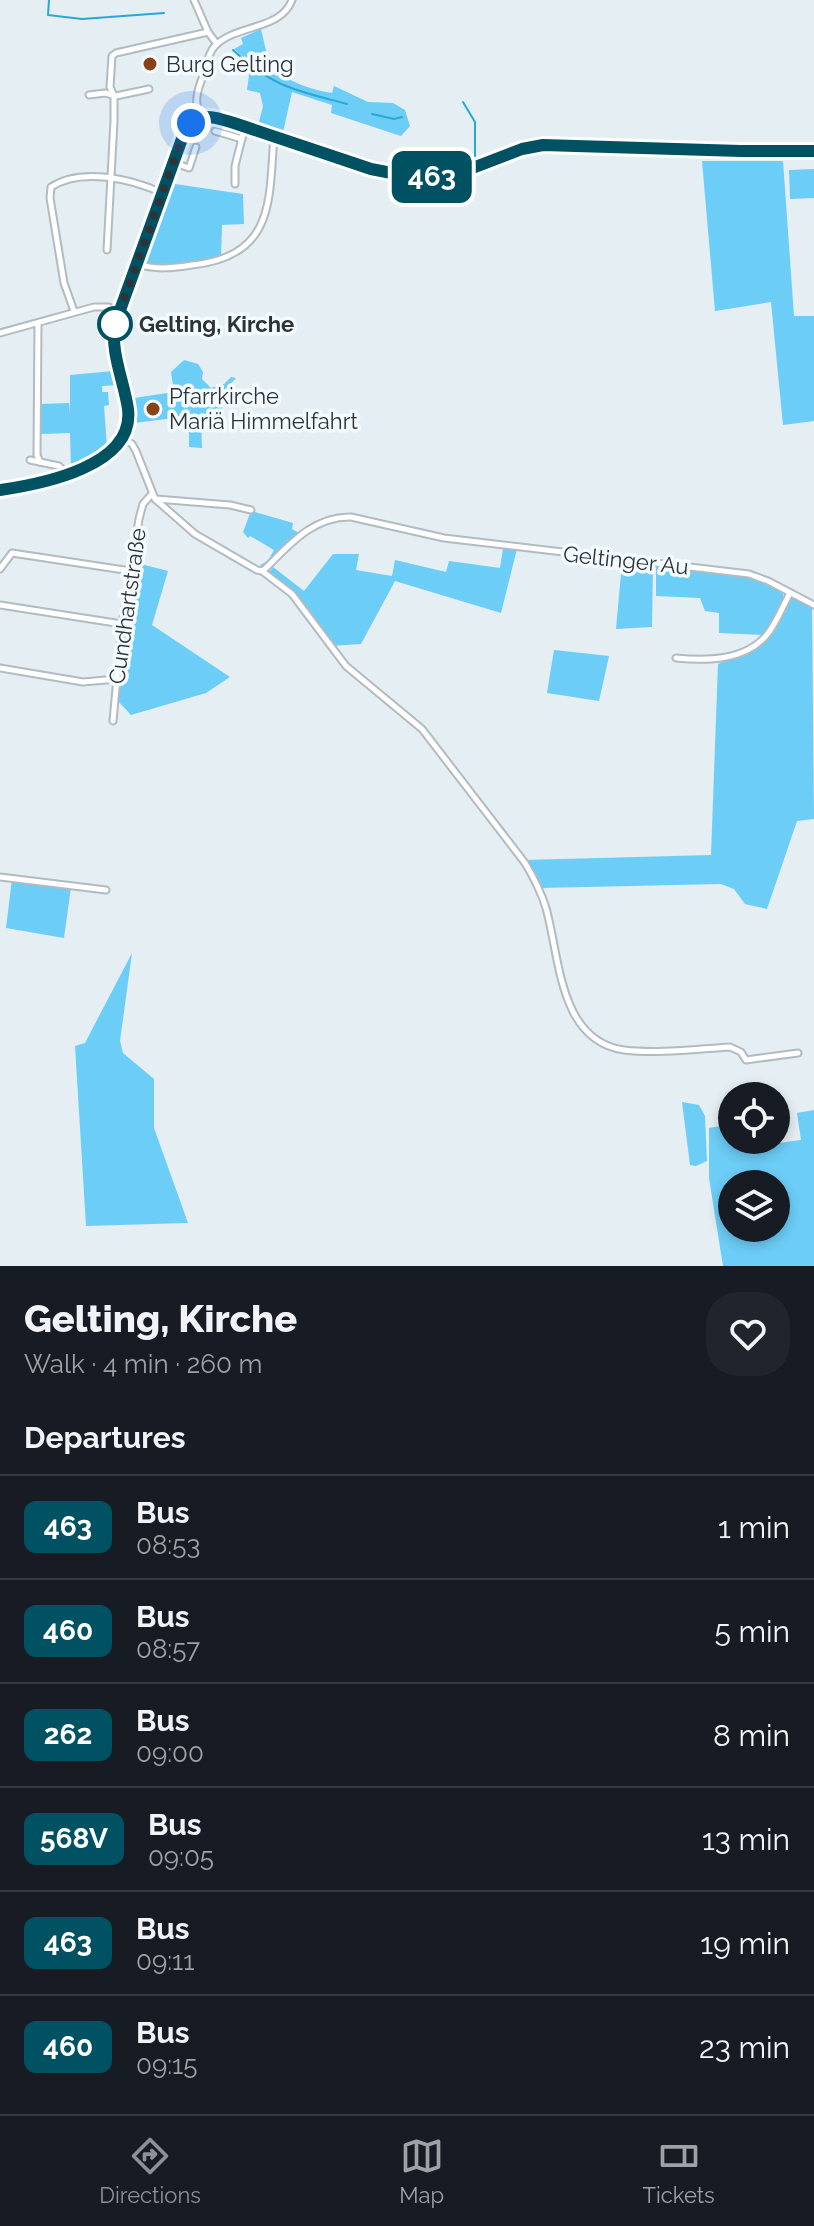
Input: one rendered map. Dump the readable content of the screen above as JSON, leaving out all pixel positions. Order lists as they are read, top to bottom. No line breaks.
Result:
{"streets":{"street":["Geltinger Au","Cundhartstraße"]},"places":["Burg Gelting","Gelting, Kirche","Pfarrkirche Mariä Himmelfahrt"],"lines":["bus line 463"],"page":{"on_map":"463","heading":[["Gelting, Kirche","Walk · 4 min · 260 m"],"Departures"],"list":[{"mark":"463","name":"Bus","note":"08:53","value":"1 min"},{"mark":"460","name":"Bus","note":"08:57","value":"5 min"},{"mark":"262","name":"Bus","note":"09:00","value":"8 min"},{"mark":"568V","name":"Bus","note":"09:05","value":"13 min"},{"mark":"463","name":"Bus","note":"09:11","value":"19 min"},{"mark":"460","name":"Bus","note":"09:15","value":"23 min"}],"tabs":["Directions","Map","Tickets"]}}
